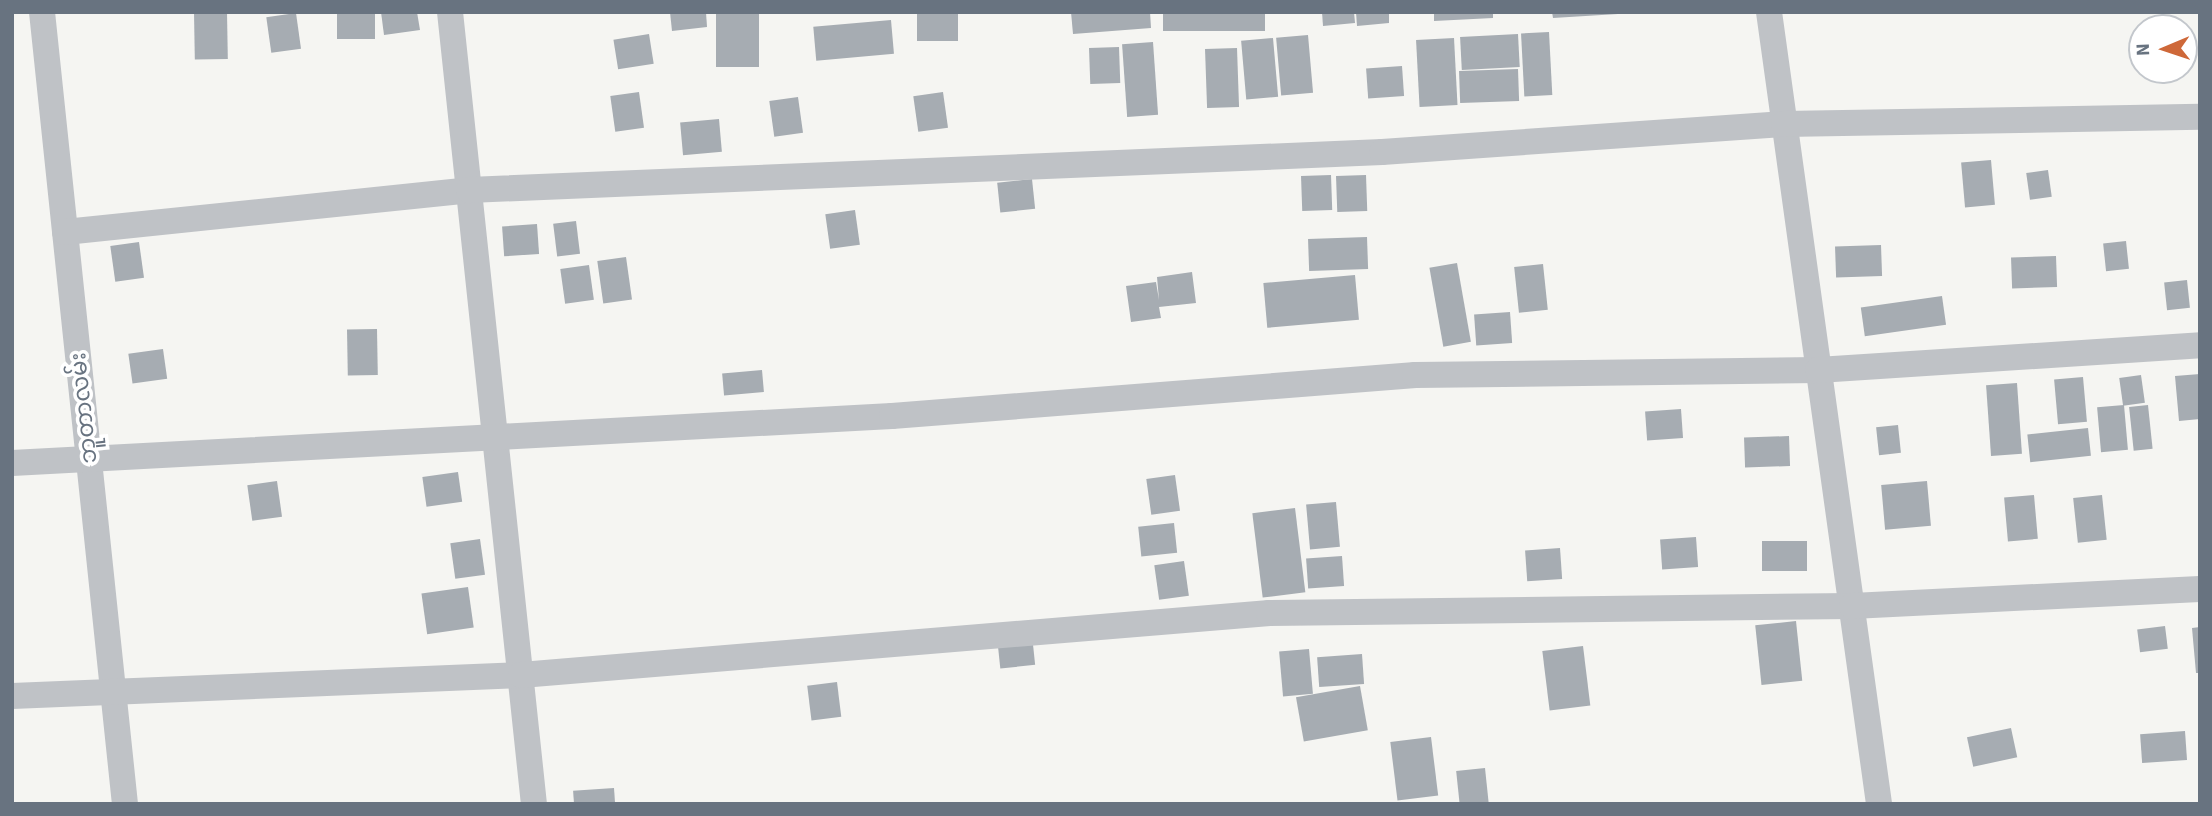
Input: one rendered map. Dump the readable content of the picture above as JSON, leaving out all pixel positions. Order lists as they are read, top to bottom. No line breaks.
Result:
{"streets":{"street":["ဘူတာလမ်း"]},"north":"left"}
